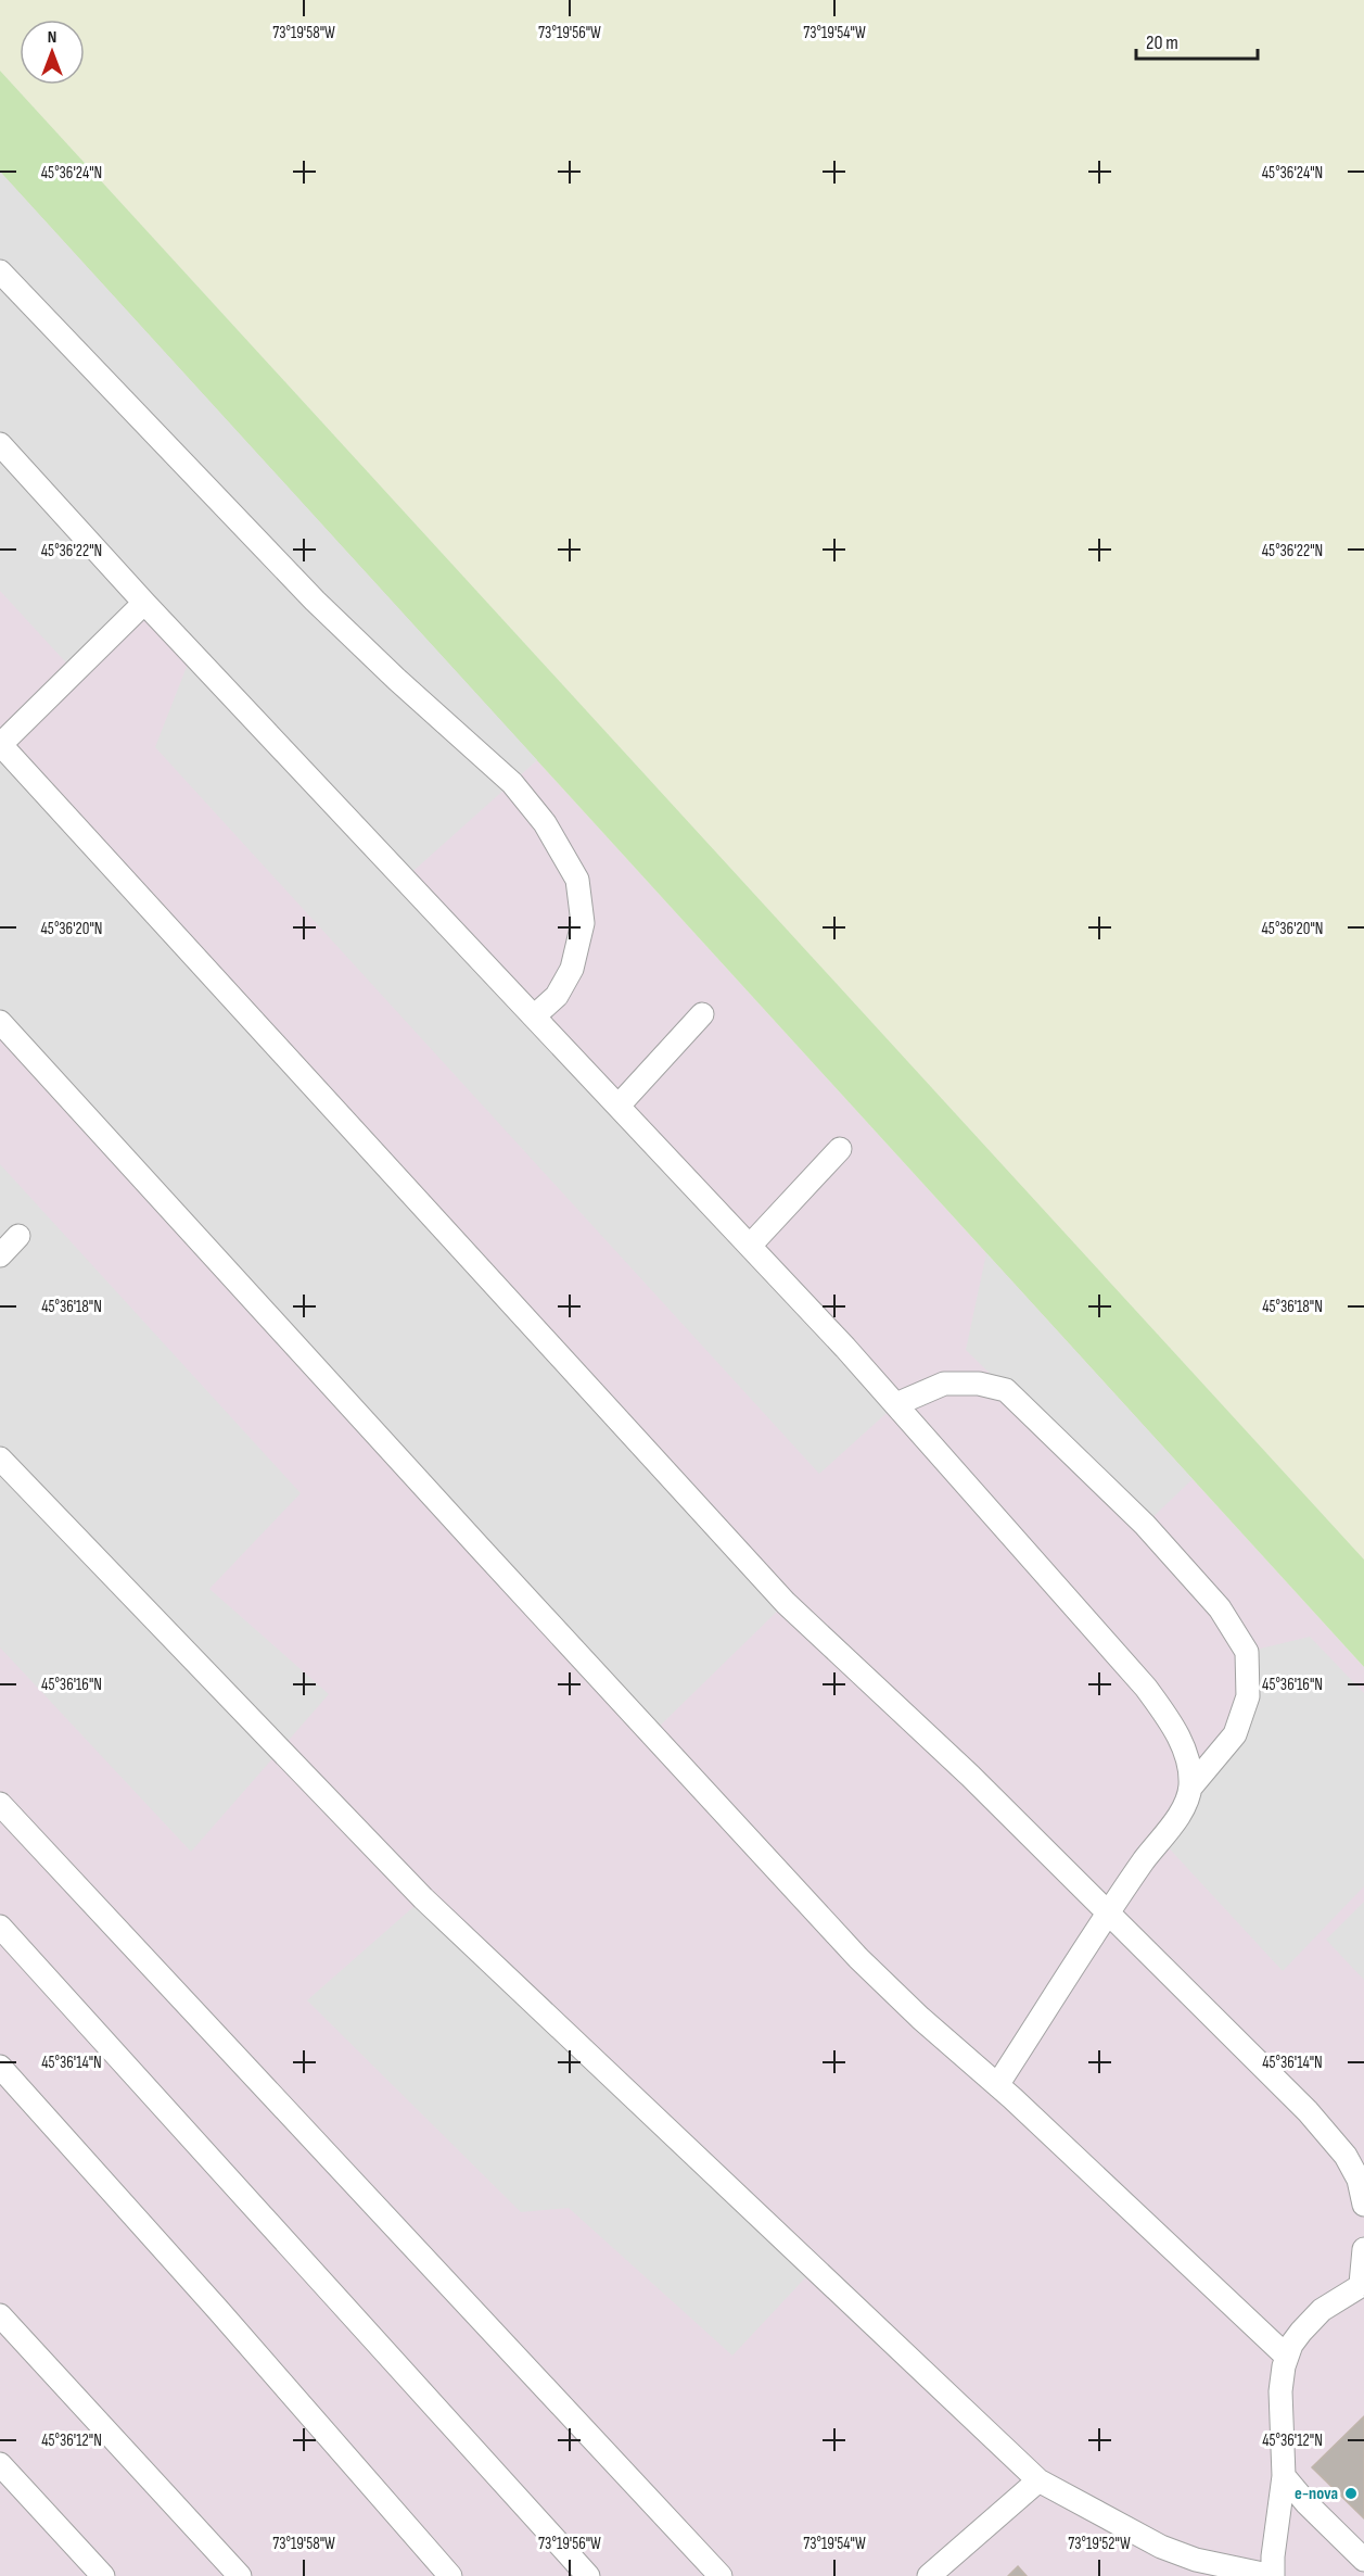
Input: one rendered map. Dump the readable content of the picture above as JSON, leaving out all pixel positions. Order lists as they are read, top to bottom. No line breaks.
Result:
{"places":["e-nova"],"scale_bar":"20 m","north":"top","coordinates":["73°19'58\"W","73°19'56\"W","73°19'54\"W","45°36'24\"N","45°36'22\"N","45°36'20\"N","45°36'18\"N","45°36'16\"N","45°36'14\"N","45°36'12\"N","73°19'52\"W"]}
